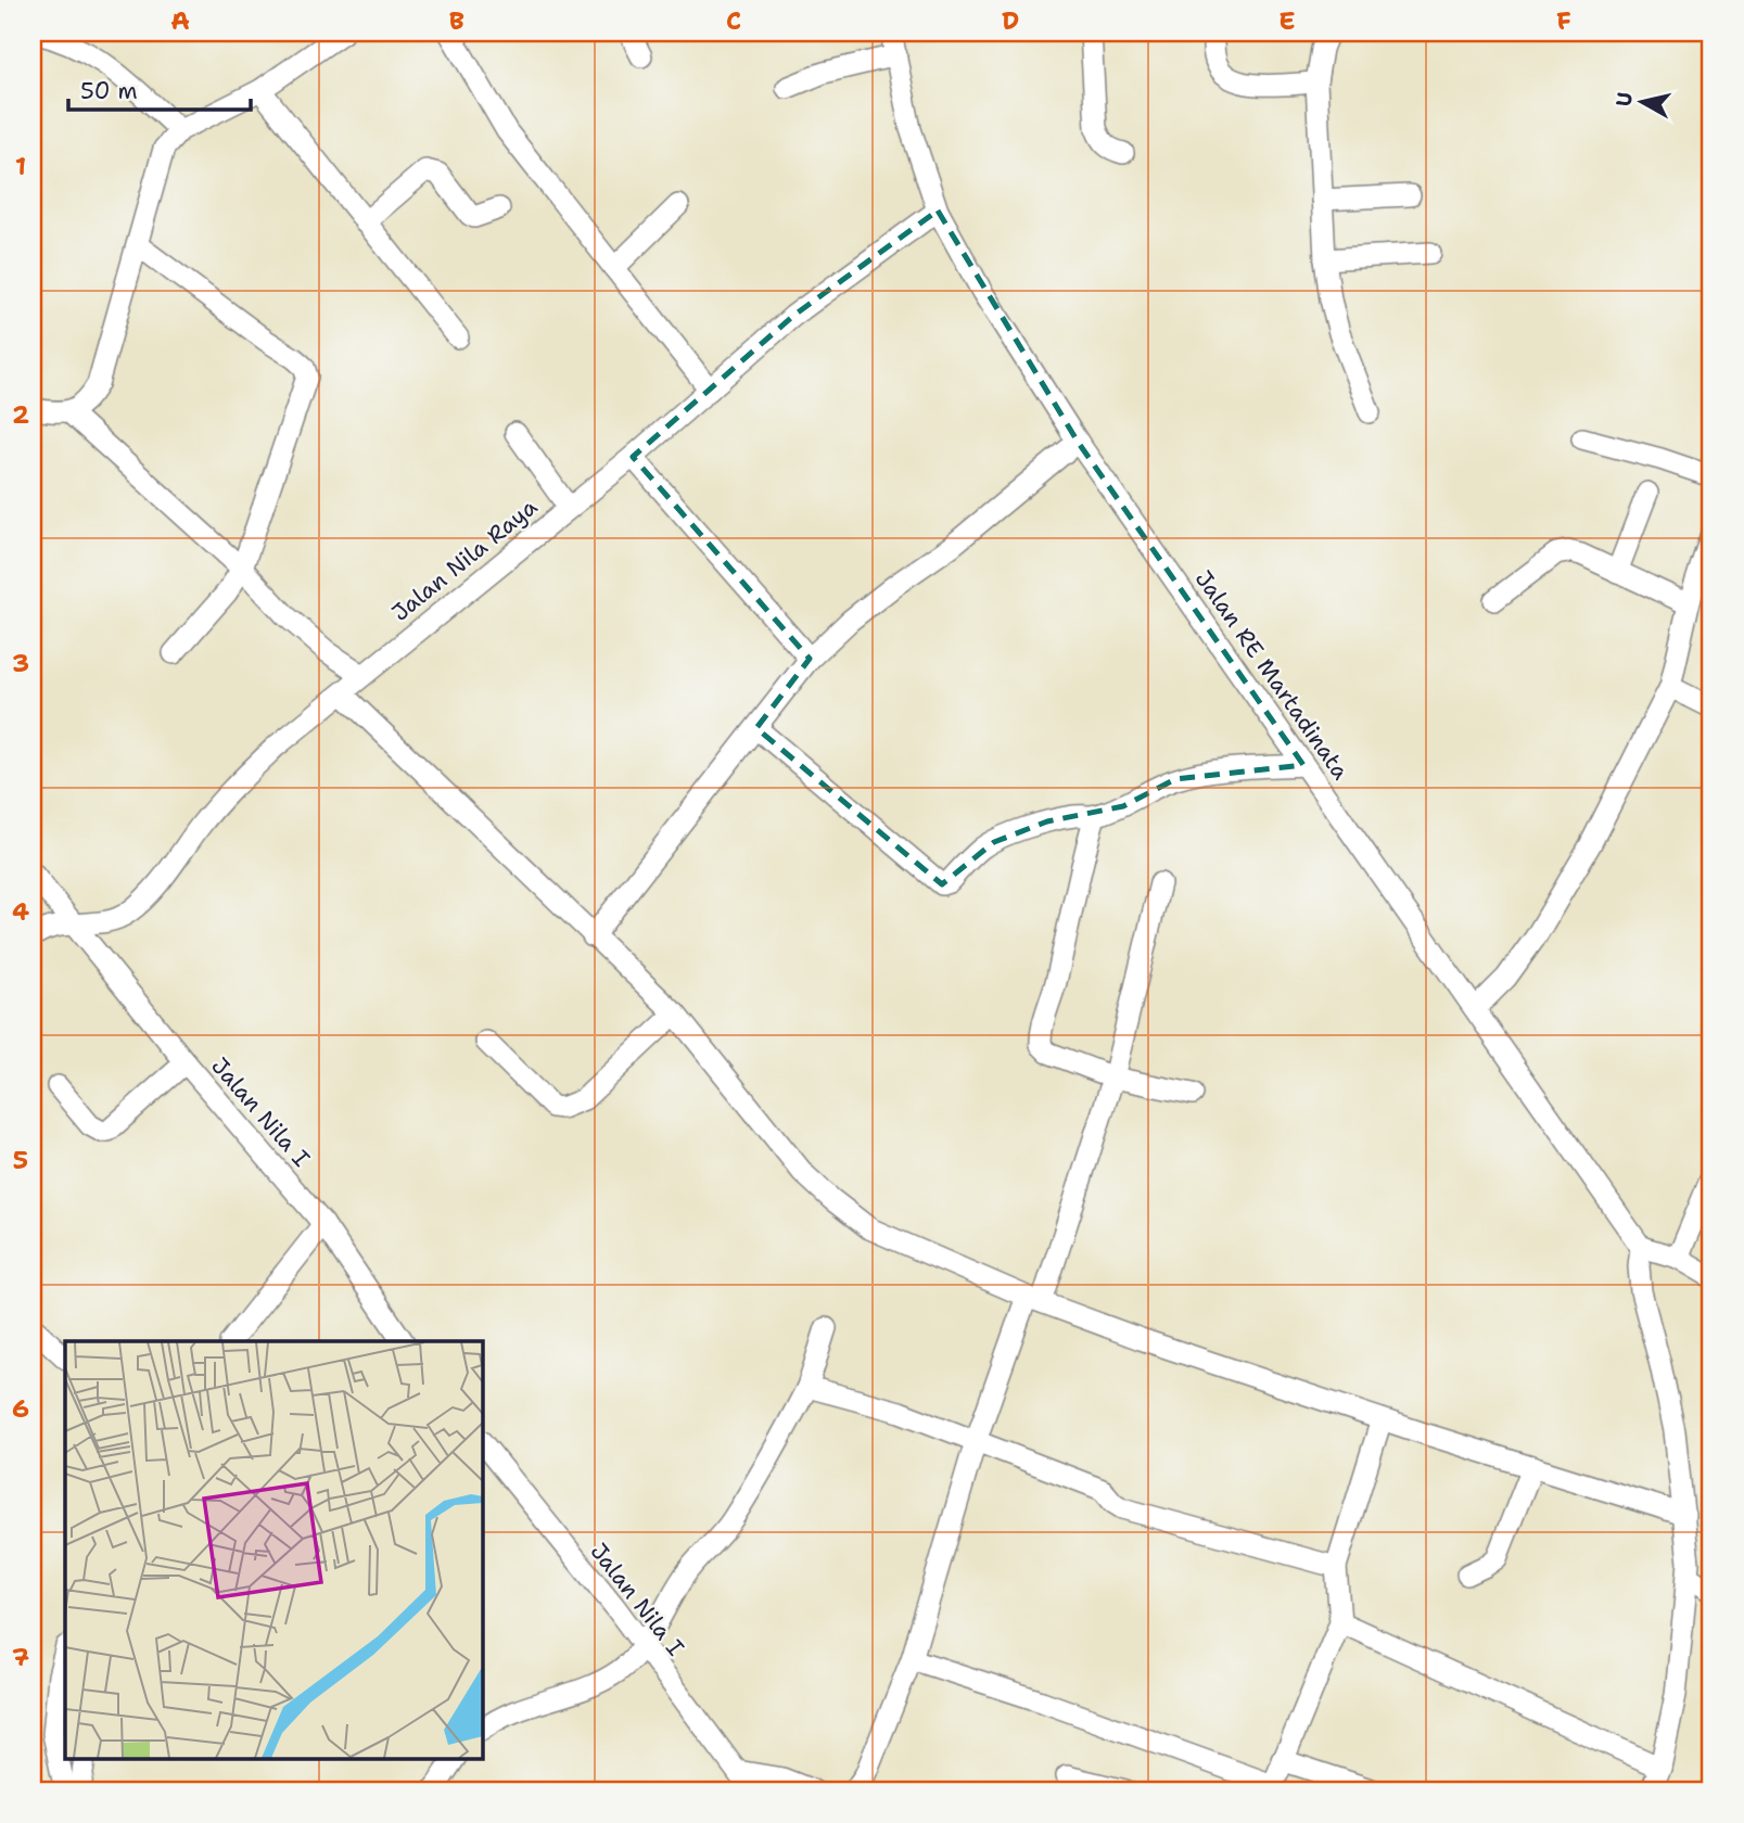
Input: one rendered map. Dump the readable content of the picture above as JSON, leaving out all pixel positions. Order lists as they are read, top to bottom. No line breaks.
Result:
{"streets":{"street":["Jalan Nila Raya","Jalan RE Martadinata","Jalan Nila I"]},"crossings":[["Jalan Nila Raya","Jalan RE Martadinata"],["Jalan Nila Raya","Jalan Nila I"]],"scale_bar":"50 m","north":"left","grid":{"columns":["A","B","C","D","E","F"],"rows":["1","2","3","4","5","6","7"]}}
